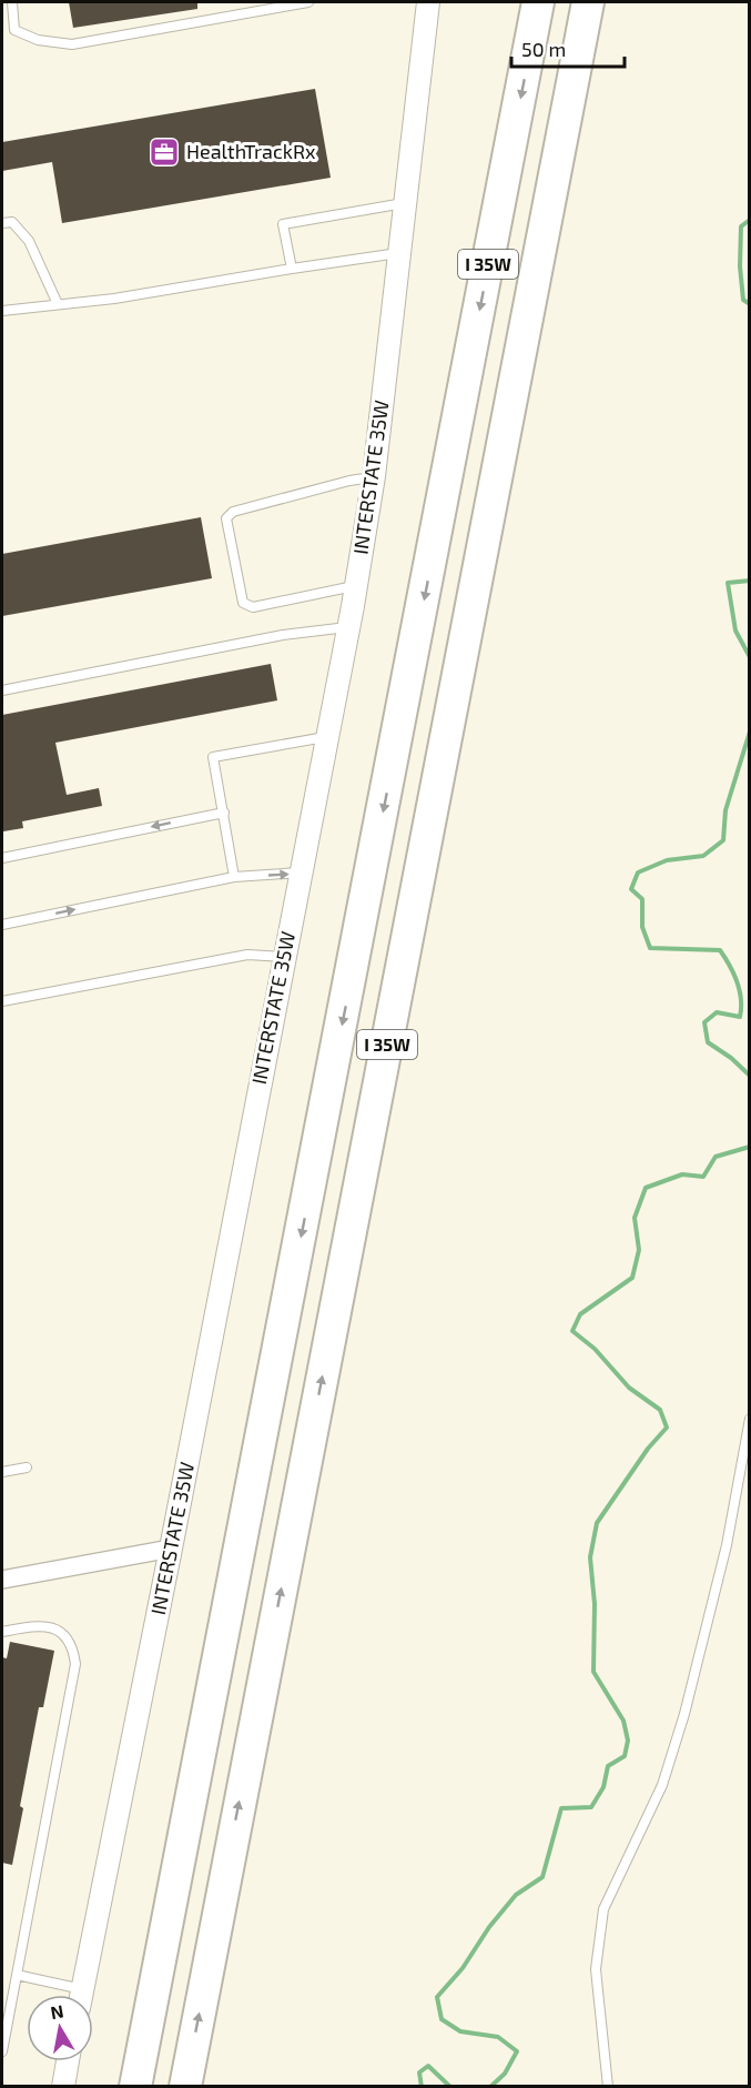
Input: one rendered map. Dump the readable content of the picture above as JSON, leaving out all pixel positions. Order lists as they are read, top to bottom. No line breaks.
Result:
{"streets":{"highway":["I 35W"],"street":["INTERSTATE 35W"]},"places":{"office":["HealthTrackRx"]},"scale_bar":"50 m","north":"top"}
